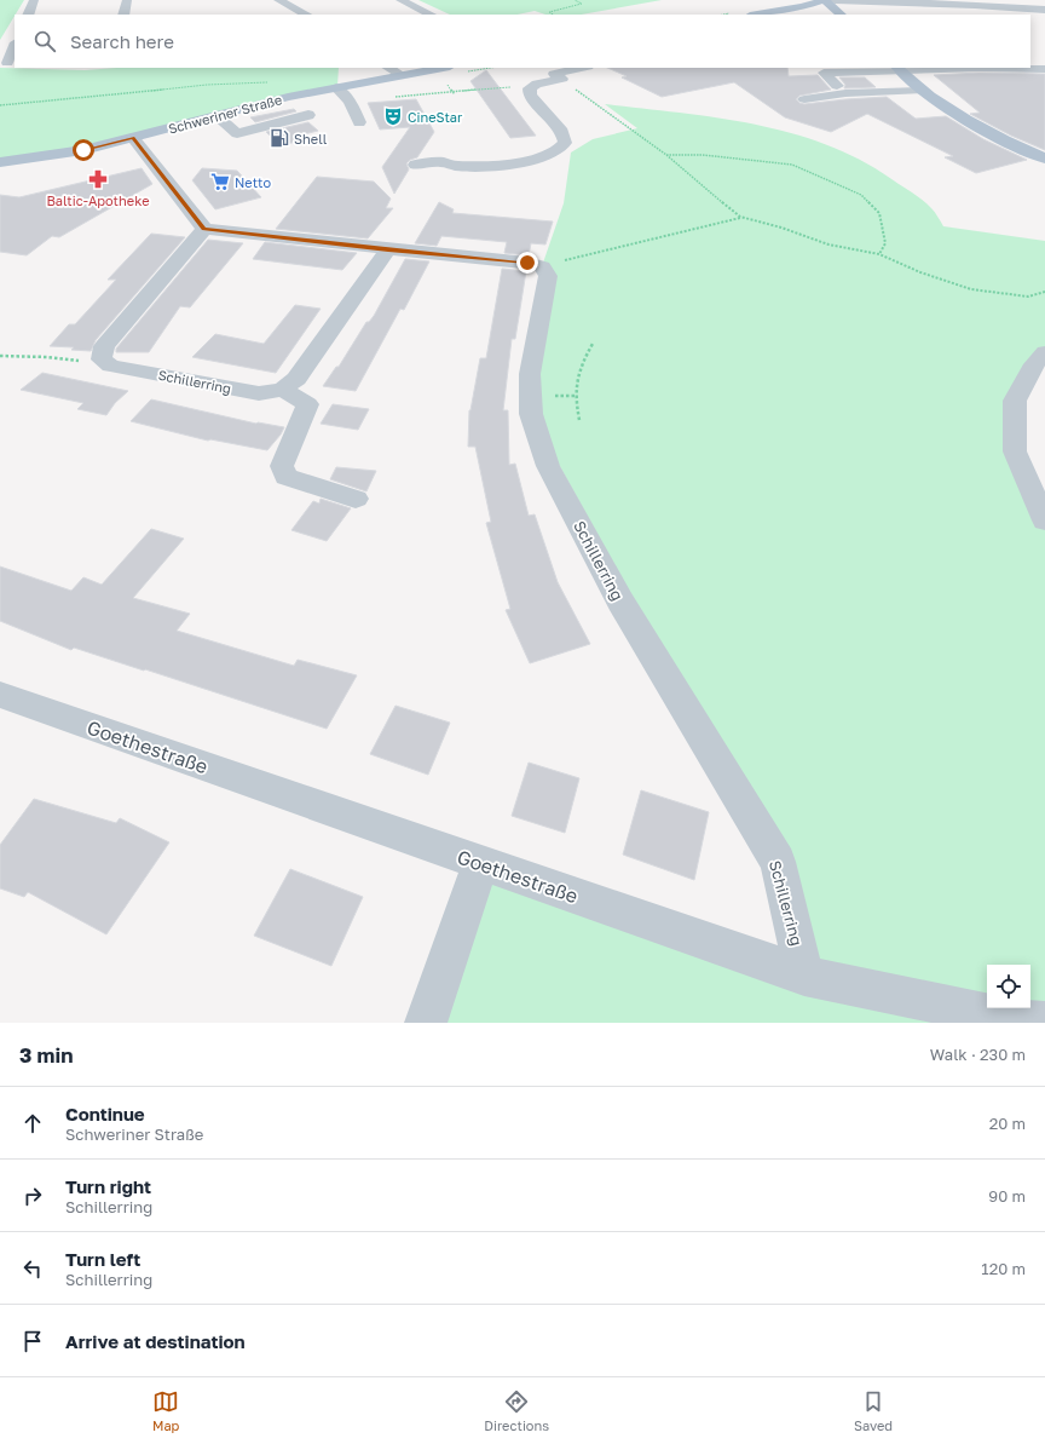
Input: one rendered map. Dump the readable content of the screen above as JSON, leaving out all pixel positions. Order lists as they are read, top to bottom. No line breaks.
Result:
{"streets":{"main road":["Schweriner Straße"],"street":["Schillerring","Goethestraße"]},"crossings":[["Schillerring","Goethestraße"]],"places":{"theatre":["CineStar"],"fuel station":["Shell"],"pharmacy":["Baltic-Apotheke"],"supermarket":["Netto"]},"page":{"search":"Search here","heading":["3 min","Walk · 230 m"],"list":[["Continue","Schweriner Straße","20 m"],["Turn right","Schillerring","90 m"],["Turn left","Schillerring","120 m"],"Arrive at destination"],"nav":["Map","Directions","Saved"]}}
